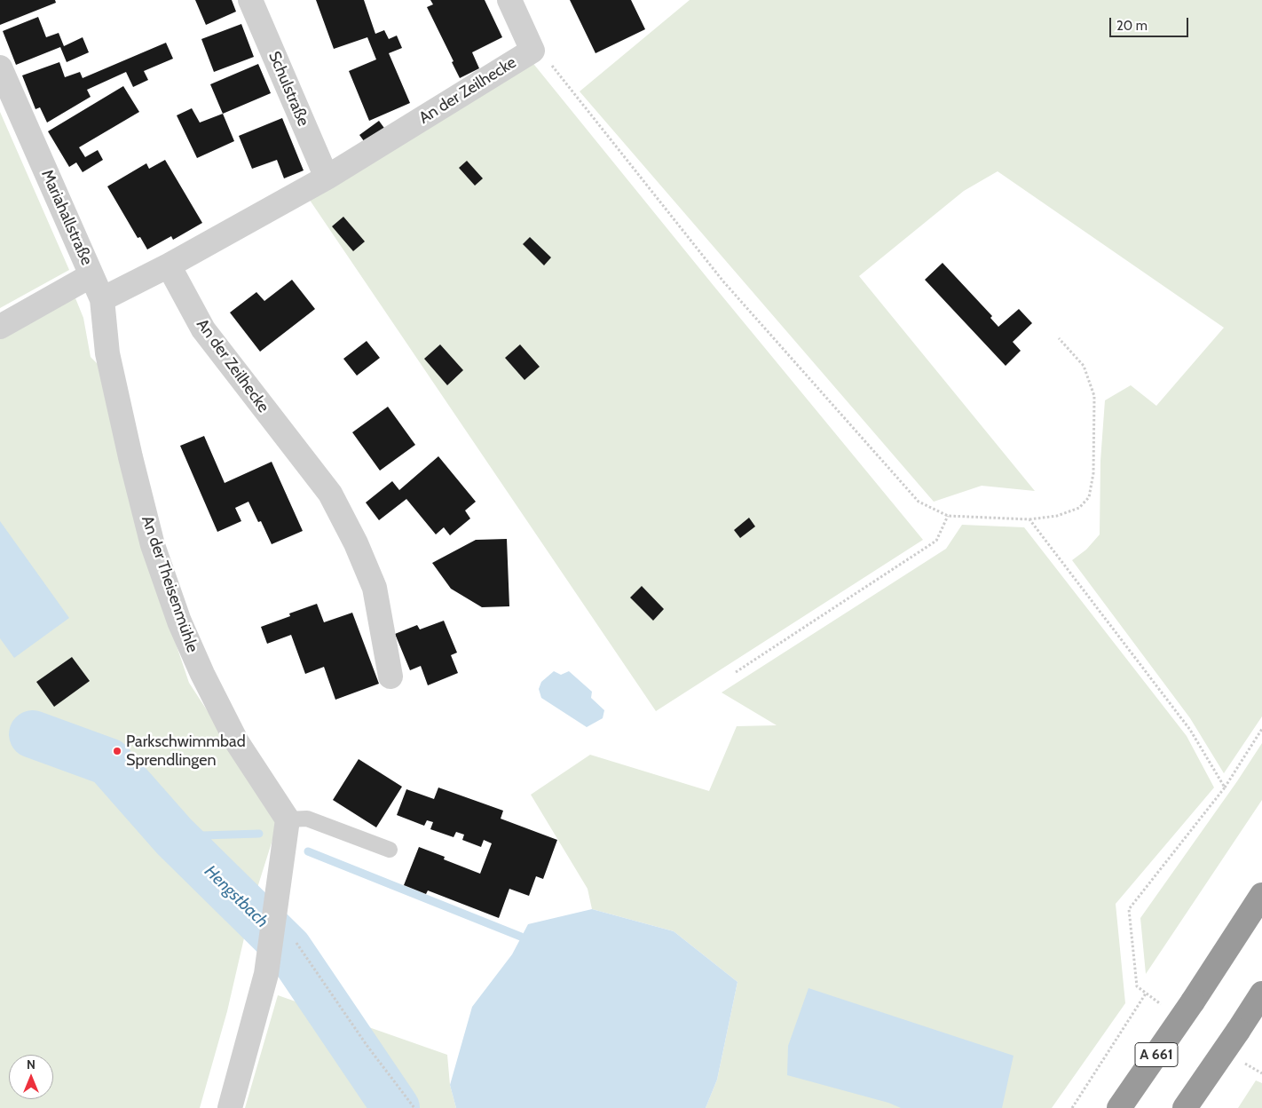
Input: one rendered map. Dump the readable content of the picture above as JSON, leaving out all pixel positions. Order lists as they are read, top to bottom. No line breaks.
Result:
{"streets":{"highway":["A 661"],"street":["Schulstraße","An der Zeilhecke","Mariahallstraße","An der Theisenmühle"]},"crossings":[["Schulstraße","An der Zeilhecke"],["Mariahallstraße","An der Theisenmühle"]],"water":["Hengstbach"],"places":["Parkschwimmbad Sprendlingen"],"scale_bar":"20 m","north":"top"}
